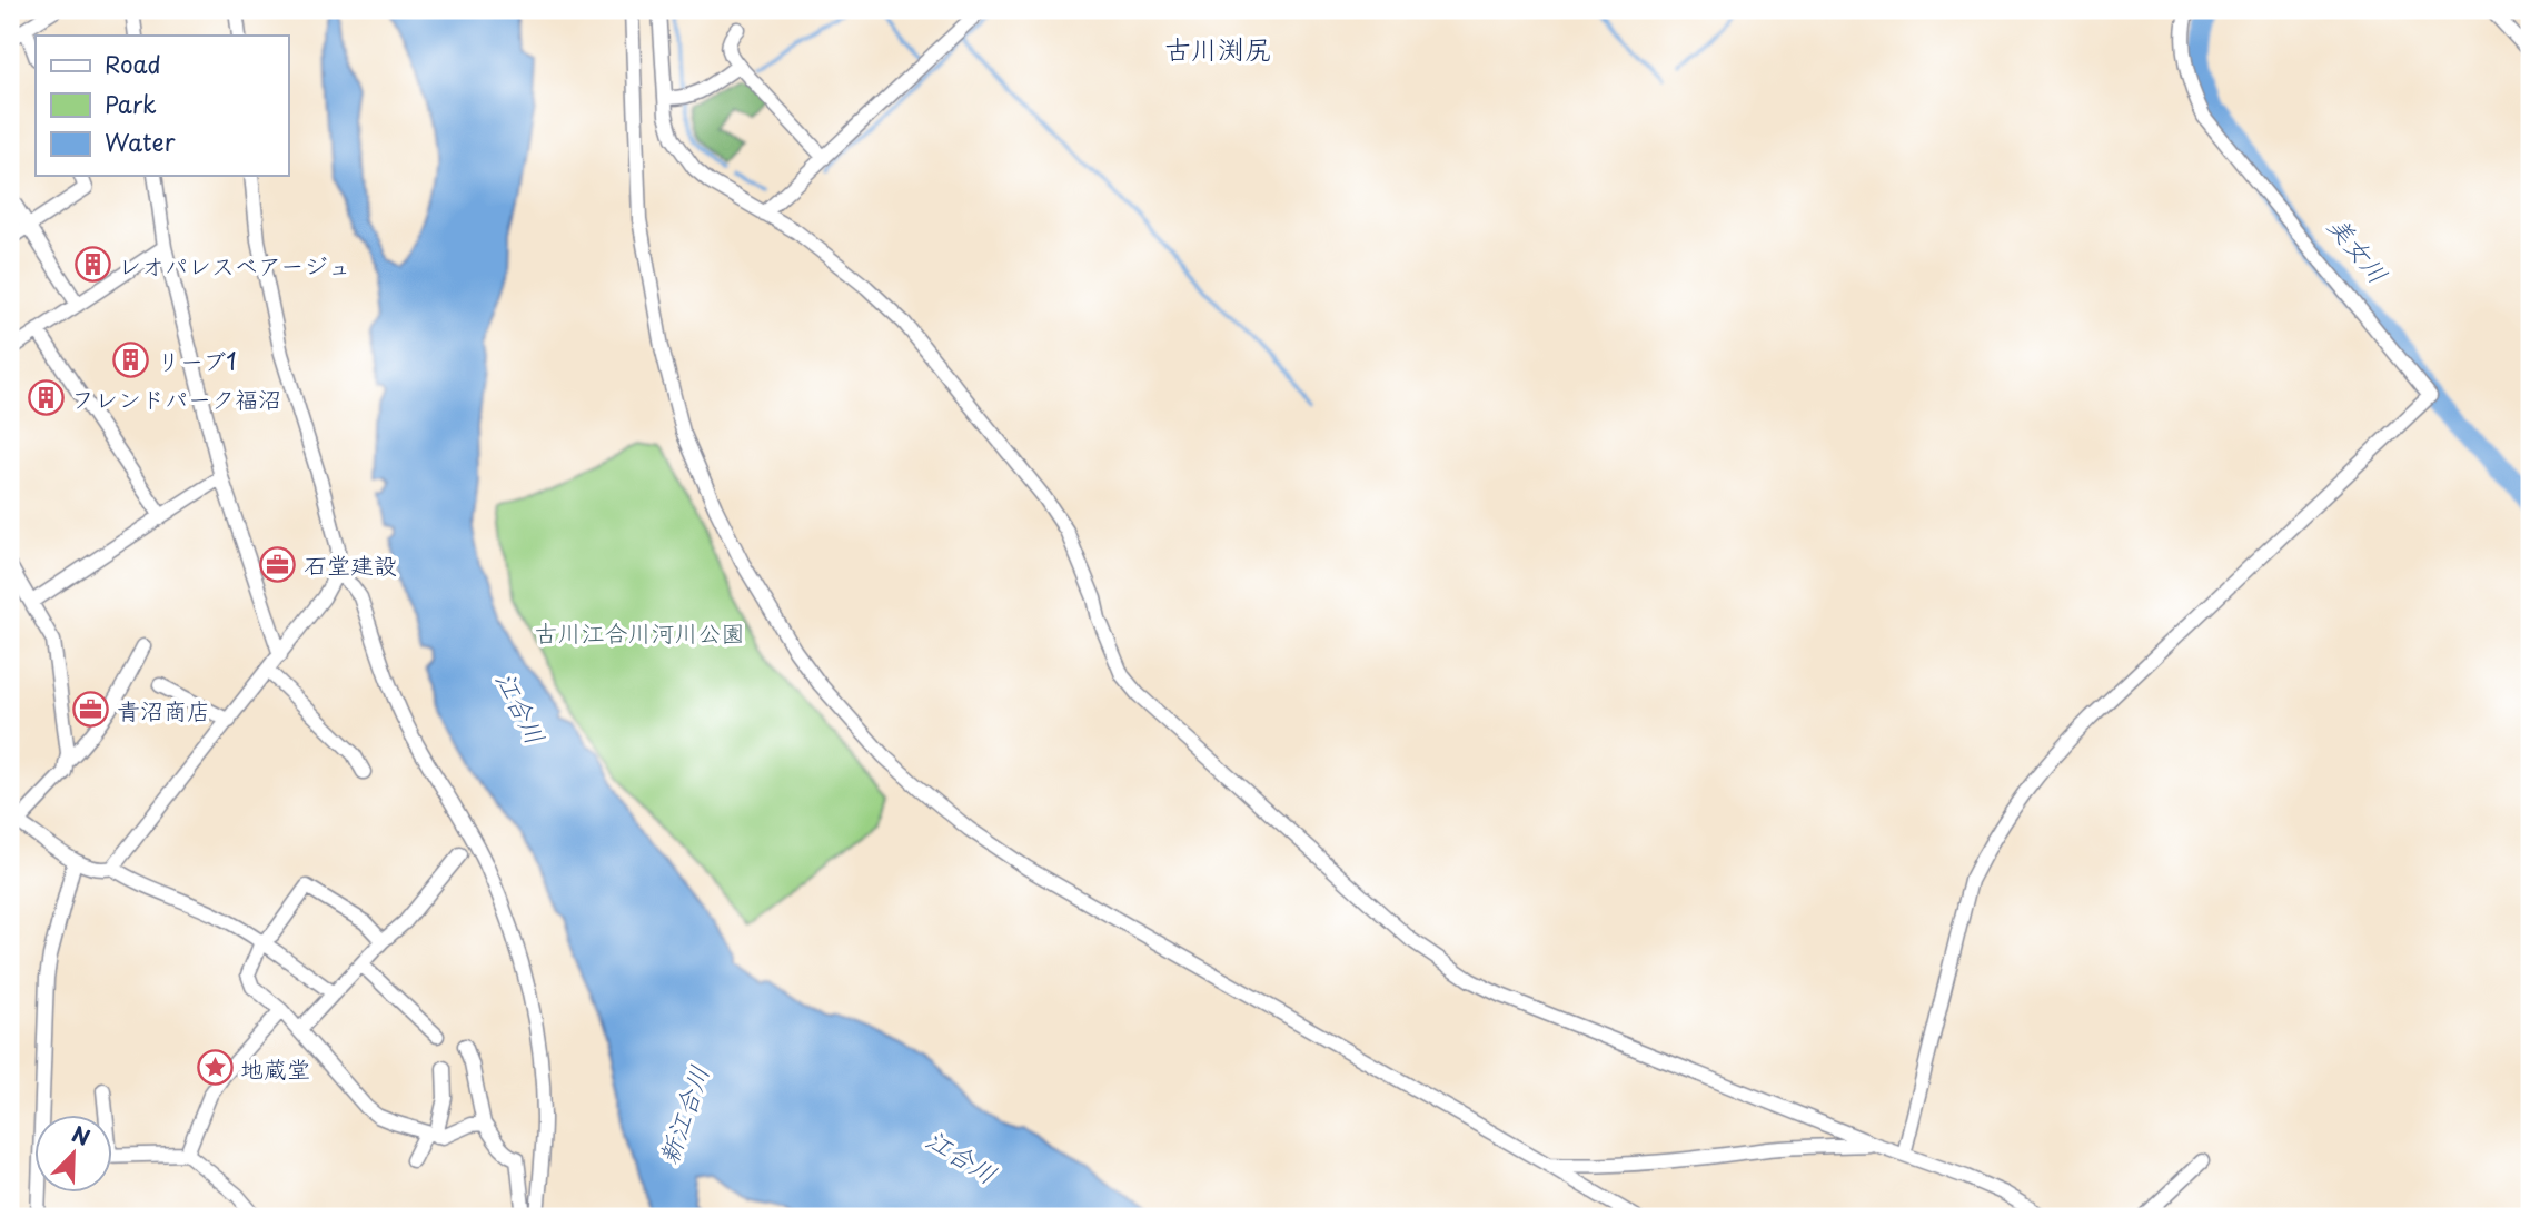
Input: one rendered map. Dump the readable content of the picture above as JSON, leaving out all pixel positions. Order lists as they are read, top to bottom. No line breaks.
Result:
{"districts":["古川渕尻"],"water":["美女川","江合川","新江合川"],"parks":["古川江合川河川公園"],"places":{"building":["レオパレスベアージュ","リーブ1","フレンドパーク福沼"],"office":["石堂建設","青沼商店"],"place":["地蔵堂"]},"legend":["Road","Park","Water"],"north":"top right"}
